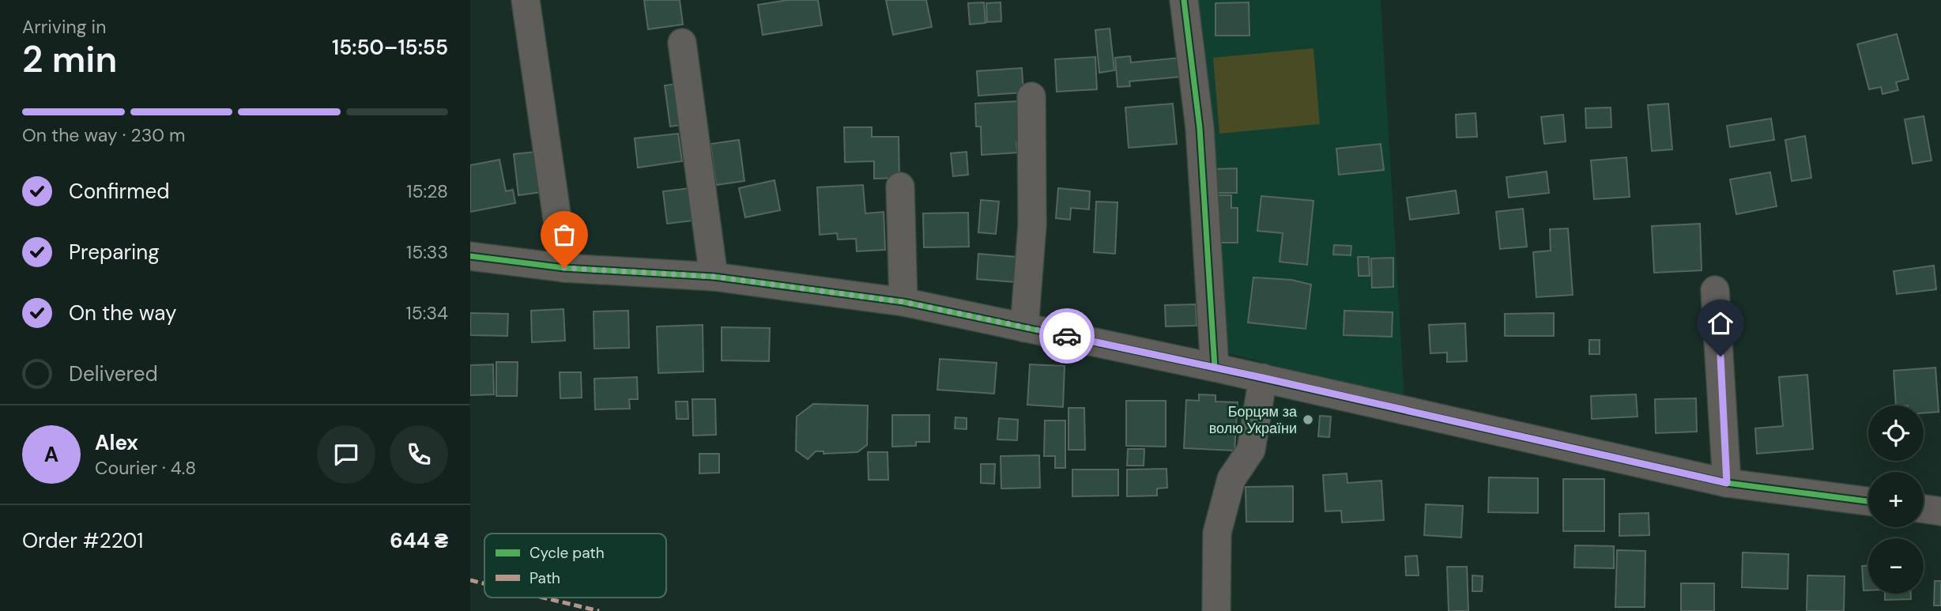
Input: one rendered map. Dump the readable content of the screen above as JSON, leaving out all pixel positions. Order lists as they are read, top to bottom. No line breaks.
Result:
{"places":["Борцям за волю України"],"legend":["Cycle path","Path"],"page":{"heading":["2 min","Arriving in","15:50–15:55"],"panel":["Alex","Courier · 4.8","Order #2201","644 ₴"],"bar":"On the way · 230 m","list":[["Confirmed","15:28"],["Preparing","15:33"],["On the way","15:34"],"Delivered"],"map_buttons":["+","−"],"round":"A"}}
